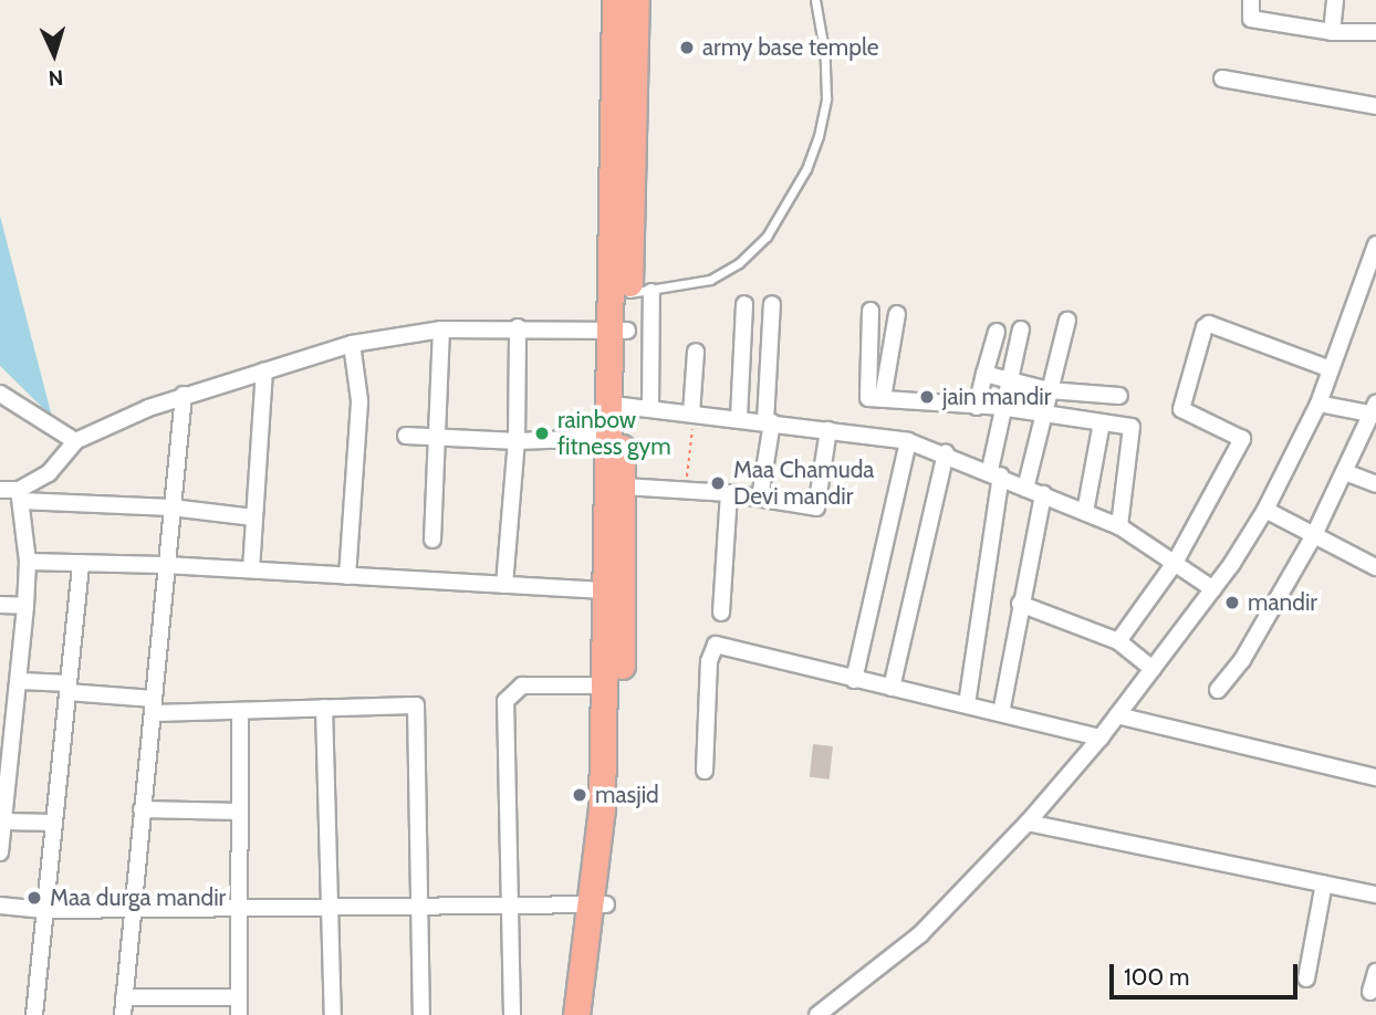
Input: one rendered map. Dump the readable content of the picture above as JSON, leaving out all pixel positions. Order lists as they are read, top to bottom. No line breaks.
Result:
{"places":["army base temple","jain mandir","rainbow fitness gym","Maa Chamuda Devi mandir","mandir","masjid","Maa durga mandir"],"scale_bar":"100 m","north":"bottom"}
